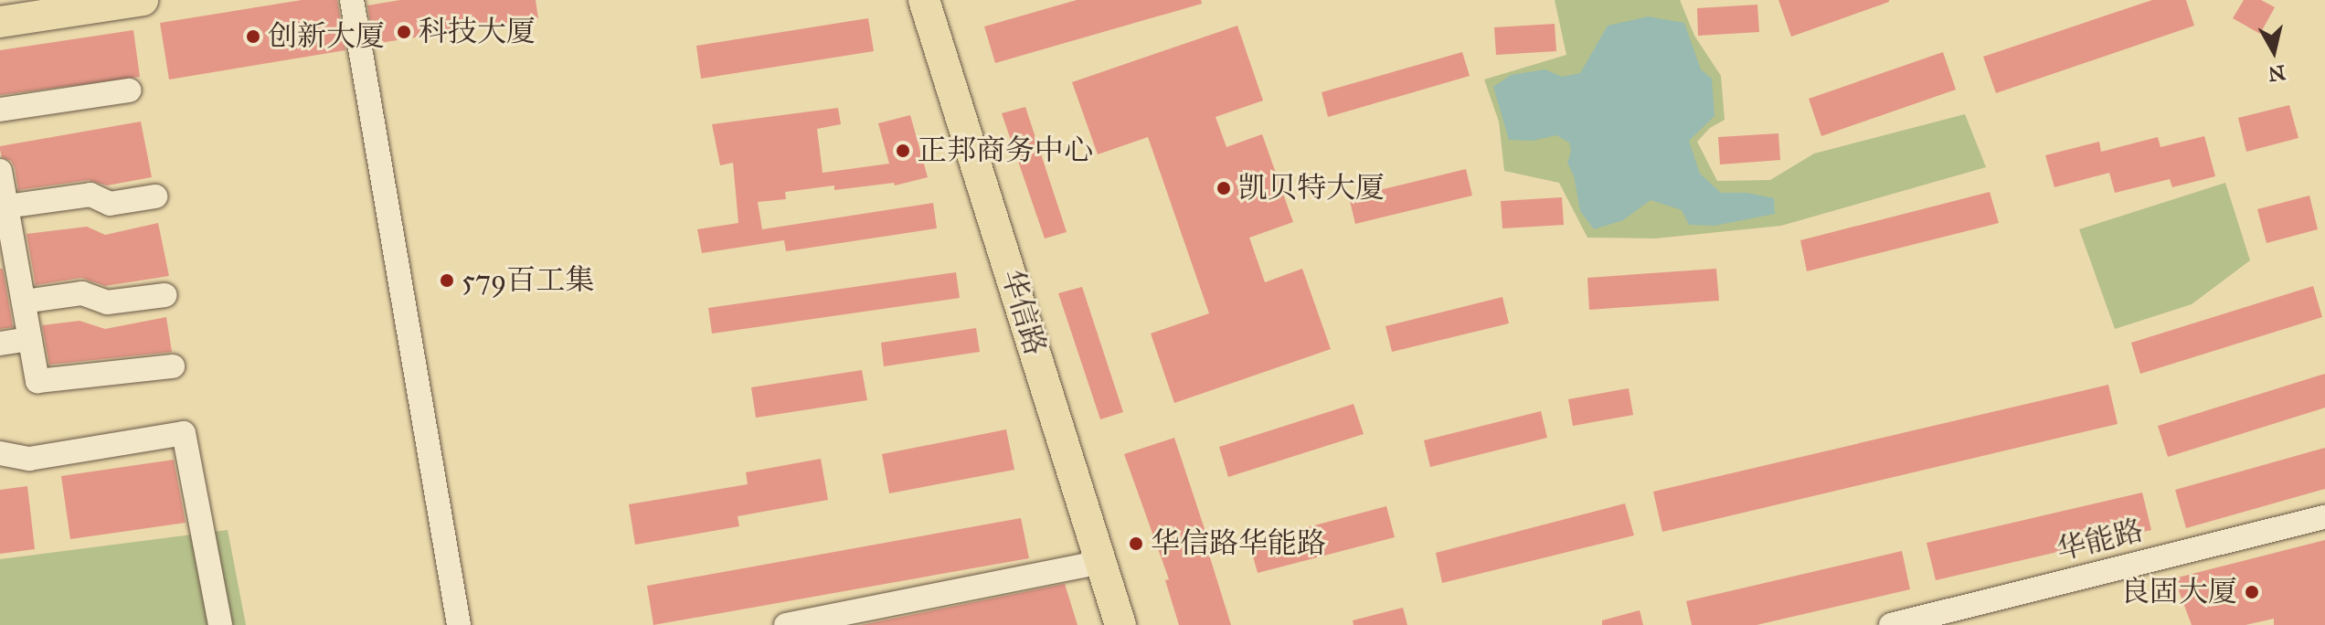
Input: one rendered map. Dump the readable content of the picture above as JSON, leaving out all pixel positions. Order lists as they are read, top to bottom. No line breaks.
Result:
{"streets":{"main road":["华信路"],"street":["华能路"]},"places":["科技大厦","创新大厦","正邦商务中心","凯贝特大厦","579百工集","华信路华能路","良固大厦"],"north":"bottom"}
